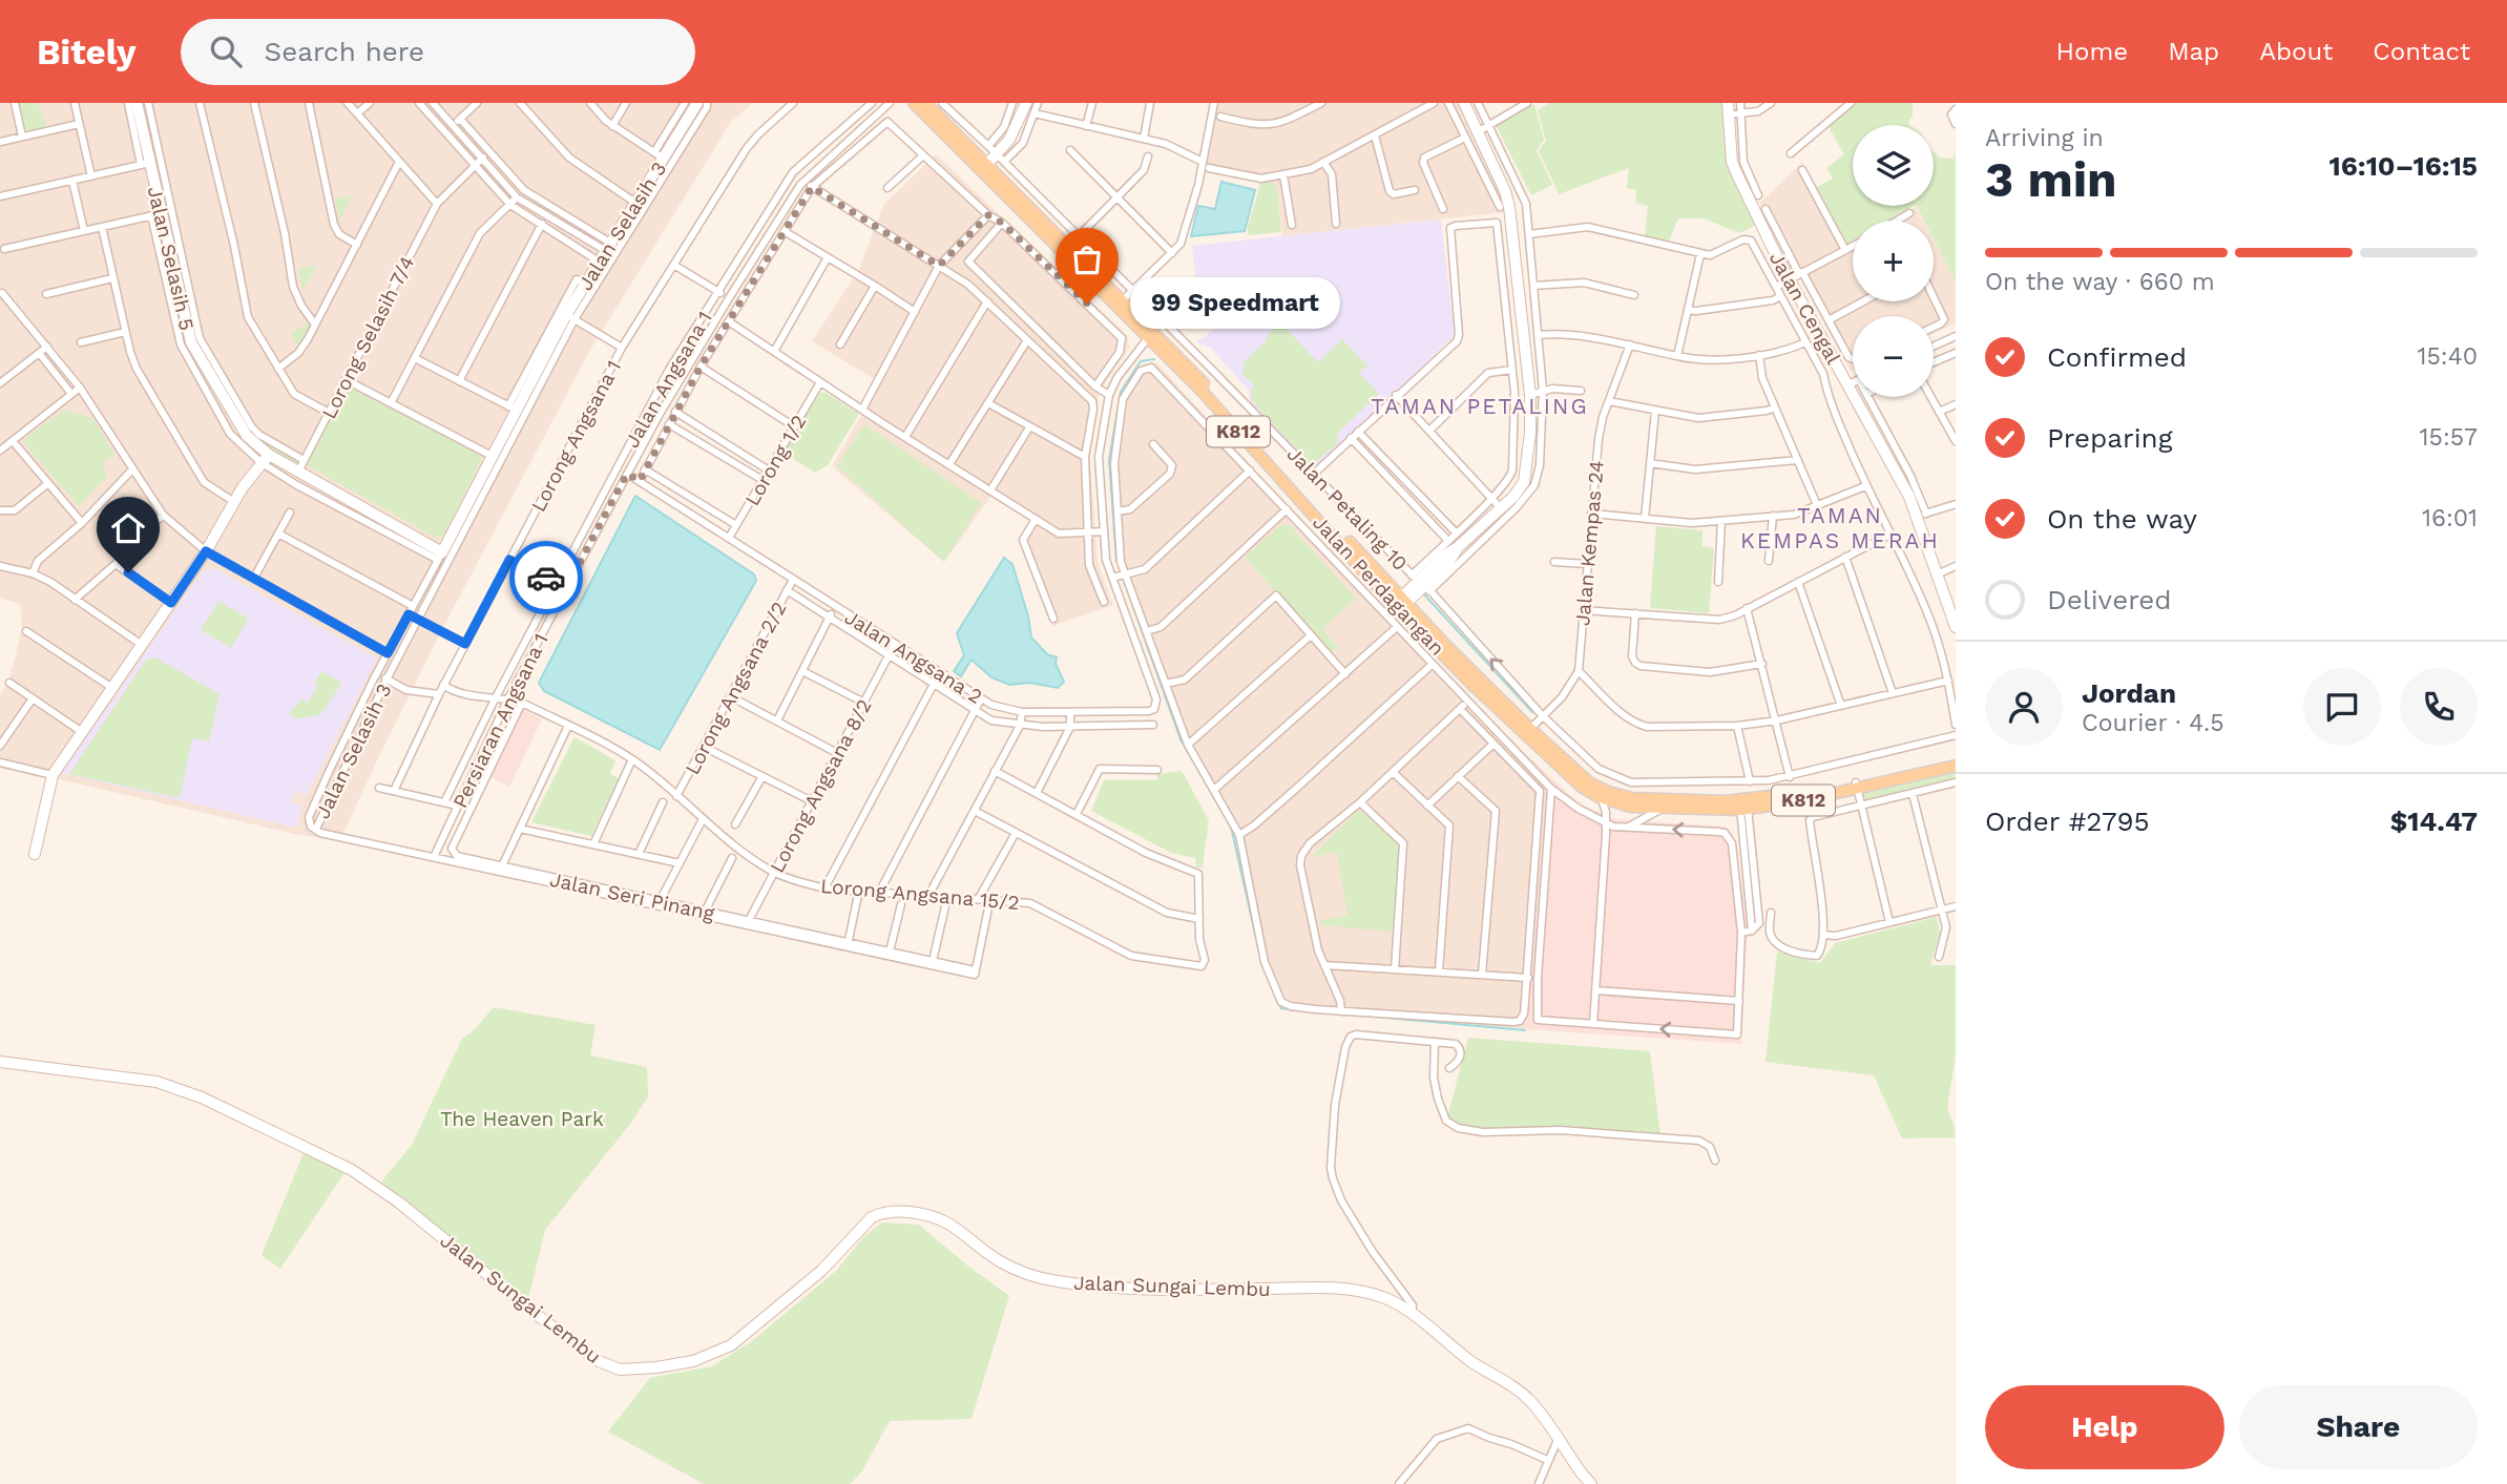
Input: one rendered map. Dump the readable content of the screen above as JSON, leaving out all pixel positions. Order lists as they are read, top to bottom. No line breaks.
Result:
{"streets":{"main road":["K812","Jalan Perdagangan"],"street":["Jalan Selasih 3","Jalan Selasih 5","Jalan Cengal","Lorong Selasih 7/4","Jalan Angsana 1","Lorong Angsana 1","Lorong 1/2","Jalan Petaling 10","Jalan Kempas 24","Jalan Angsana 2","Lorong Angsana 2/2","Persiaran Angsana 1","Lorong Angsana 8/2","Lorong Angsana 15/2","Jalan Seri Pinang","Jalan Sungai Lembu"]},"crossings":[["Jalan Selasih 3","Jalan Selasih 5"],["Jalan Selasih 3","Jalan Seri Pinang"],["Jalan Selasih 5","Lorong Selasih 7/4"],["Jalan Angsana 1","Lorong Angsana 15/2"],["Lorong Angsana 1","Lorong Angsana 15/2"],["Lorong 1/2","Jalan Angsana 2"],["Jalan Perdagangan","Jalan Angsana 2"],["Jalan Angsana 2","Lorong Angsana 2/2"],["Jalan Angsana 2","Persiaran Angsana 1"],["Jalan Angsana 2","Lorong Angsana 8/2"],["Lorong Angsana 2/2","Lorong Angsana 15/2"],["Persiaran Angsana 1","Lorong Angsana 15/2"],["Persiaran Angsana 1","Jalan Seri Pinang"],["Lorong Angsana 8/2","Lorong Angsana 15/2"],["Lorong Angsana 8/2","Jalan Seri Pinang"],["Lorong Angsana 15/2","Jalan Seri Pinang"]],"districts":["TAMAN PETALING","TAMAN KEMPAS MERAH"],"parks":["The Heaven Park"],"places":["99 Speedmart"],"page":{"header":"Bitely","search":"Search here","nav":["Home","Map","About","Contact"],"heading":["3 min","Arriving in","16:10–16:15"],"panel":["Jordan","Courier · 4.5","Order #2795","$14.47"],"map_buttons":["+","−"],"bar":"On the way · 660 m","bubble":"99 Speedmart","list":[["Confirmed","15:40"],["Preparing","15:57"],["On the way","16:01"],"Delivered"],"buttons":["Help","Share"]}}
